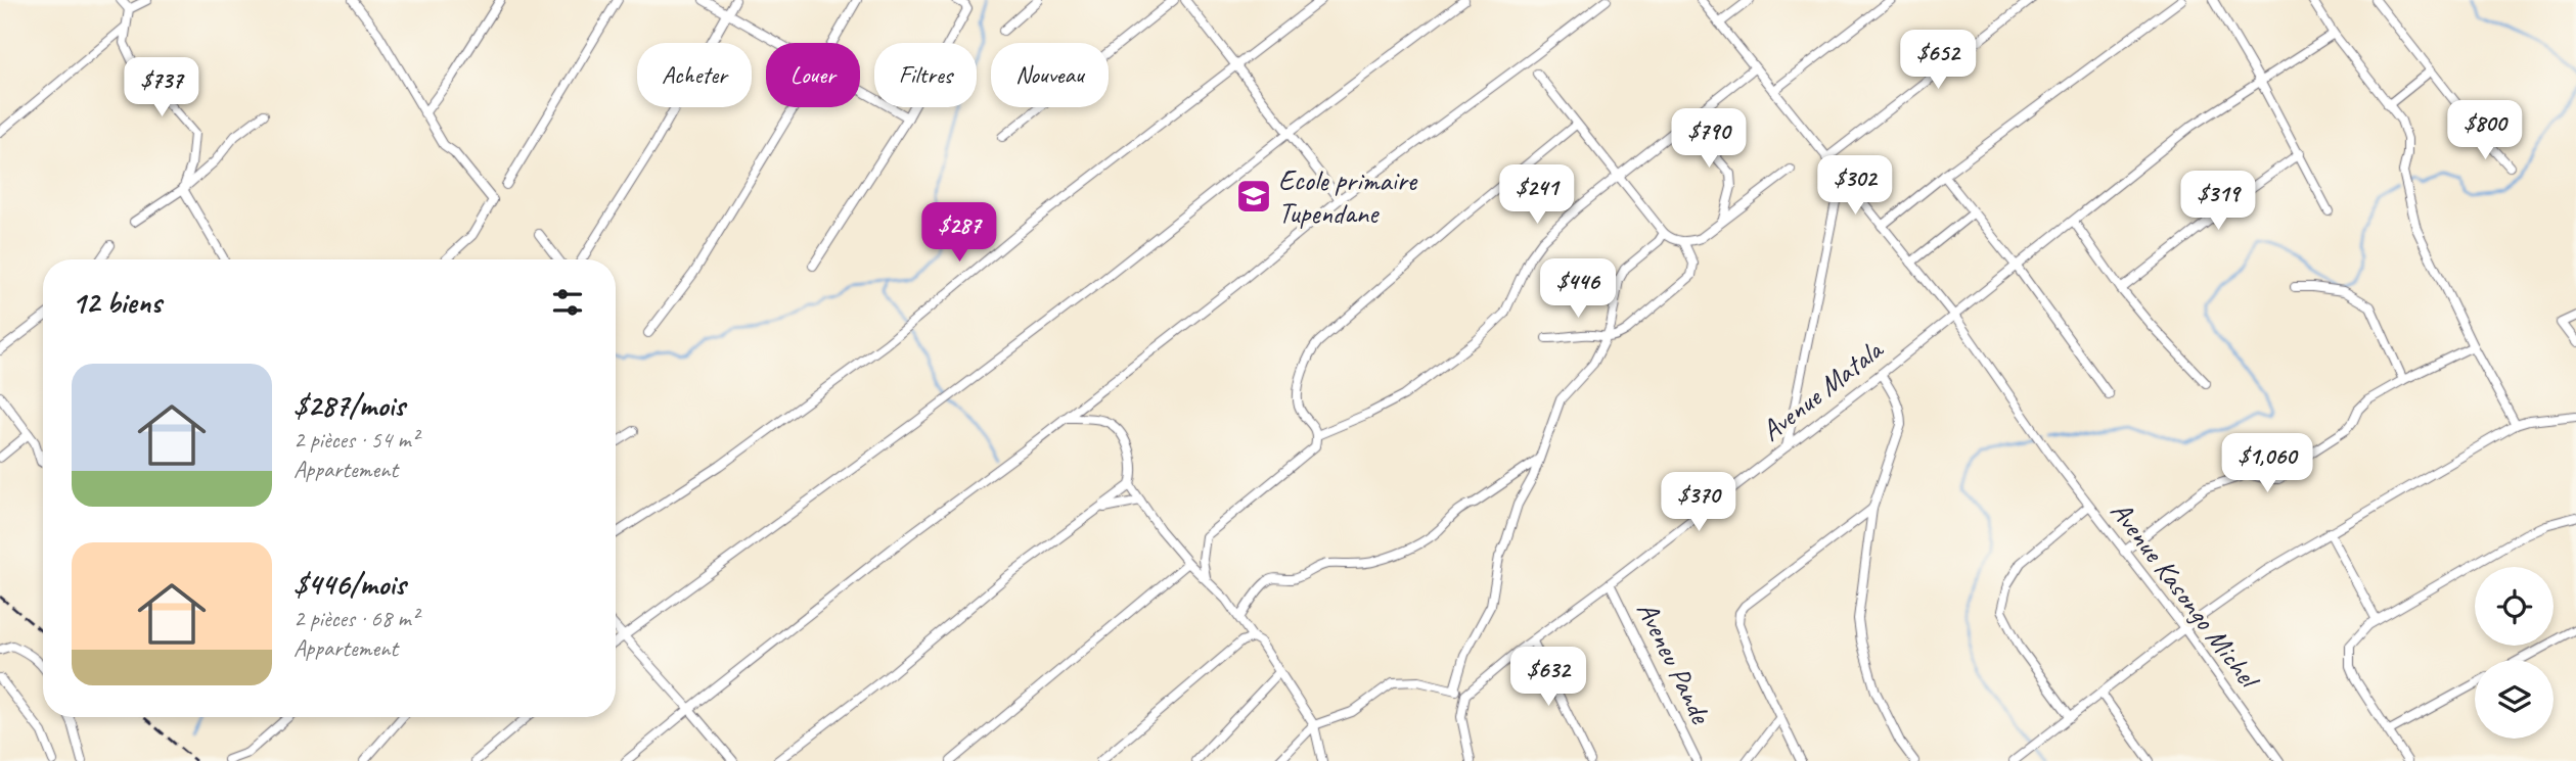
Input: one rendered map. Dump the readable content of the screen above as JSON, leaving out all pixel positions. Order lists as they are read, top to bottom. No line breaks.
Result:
{"streets":{"street":["Avenue Matala","Avenue Kasongo Michel","Aveneu Pande"]},"crossings":[["Avenue Matala","Avenue Kasongo Michel"],["Avenue Matala","Aveneu Pande"]],"places":{"school or university":["Ecole primaire Tupendane"]},"page":{"price":["$652","$737","$800","$790","$302","$241","$319","$287","$446","$1,060","$370","$632"],"chip":["Acheter","Louer","Filtres","Nouveau"],"heading":"12 biens","list":[{"name":"$287/mois","note":"2 pièces · 54 m² · Appartement"},{"name":"$446/mois","note":"2 pièces · 68 m² · Appartement"}]}}
